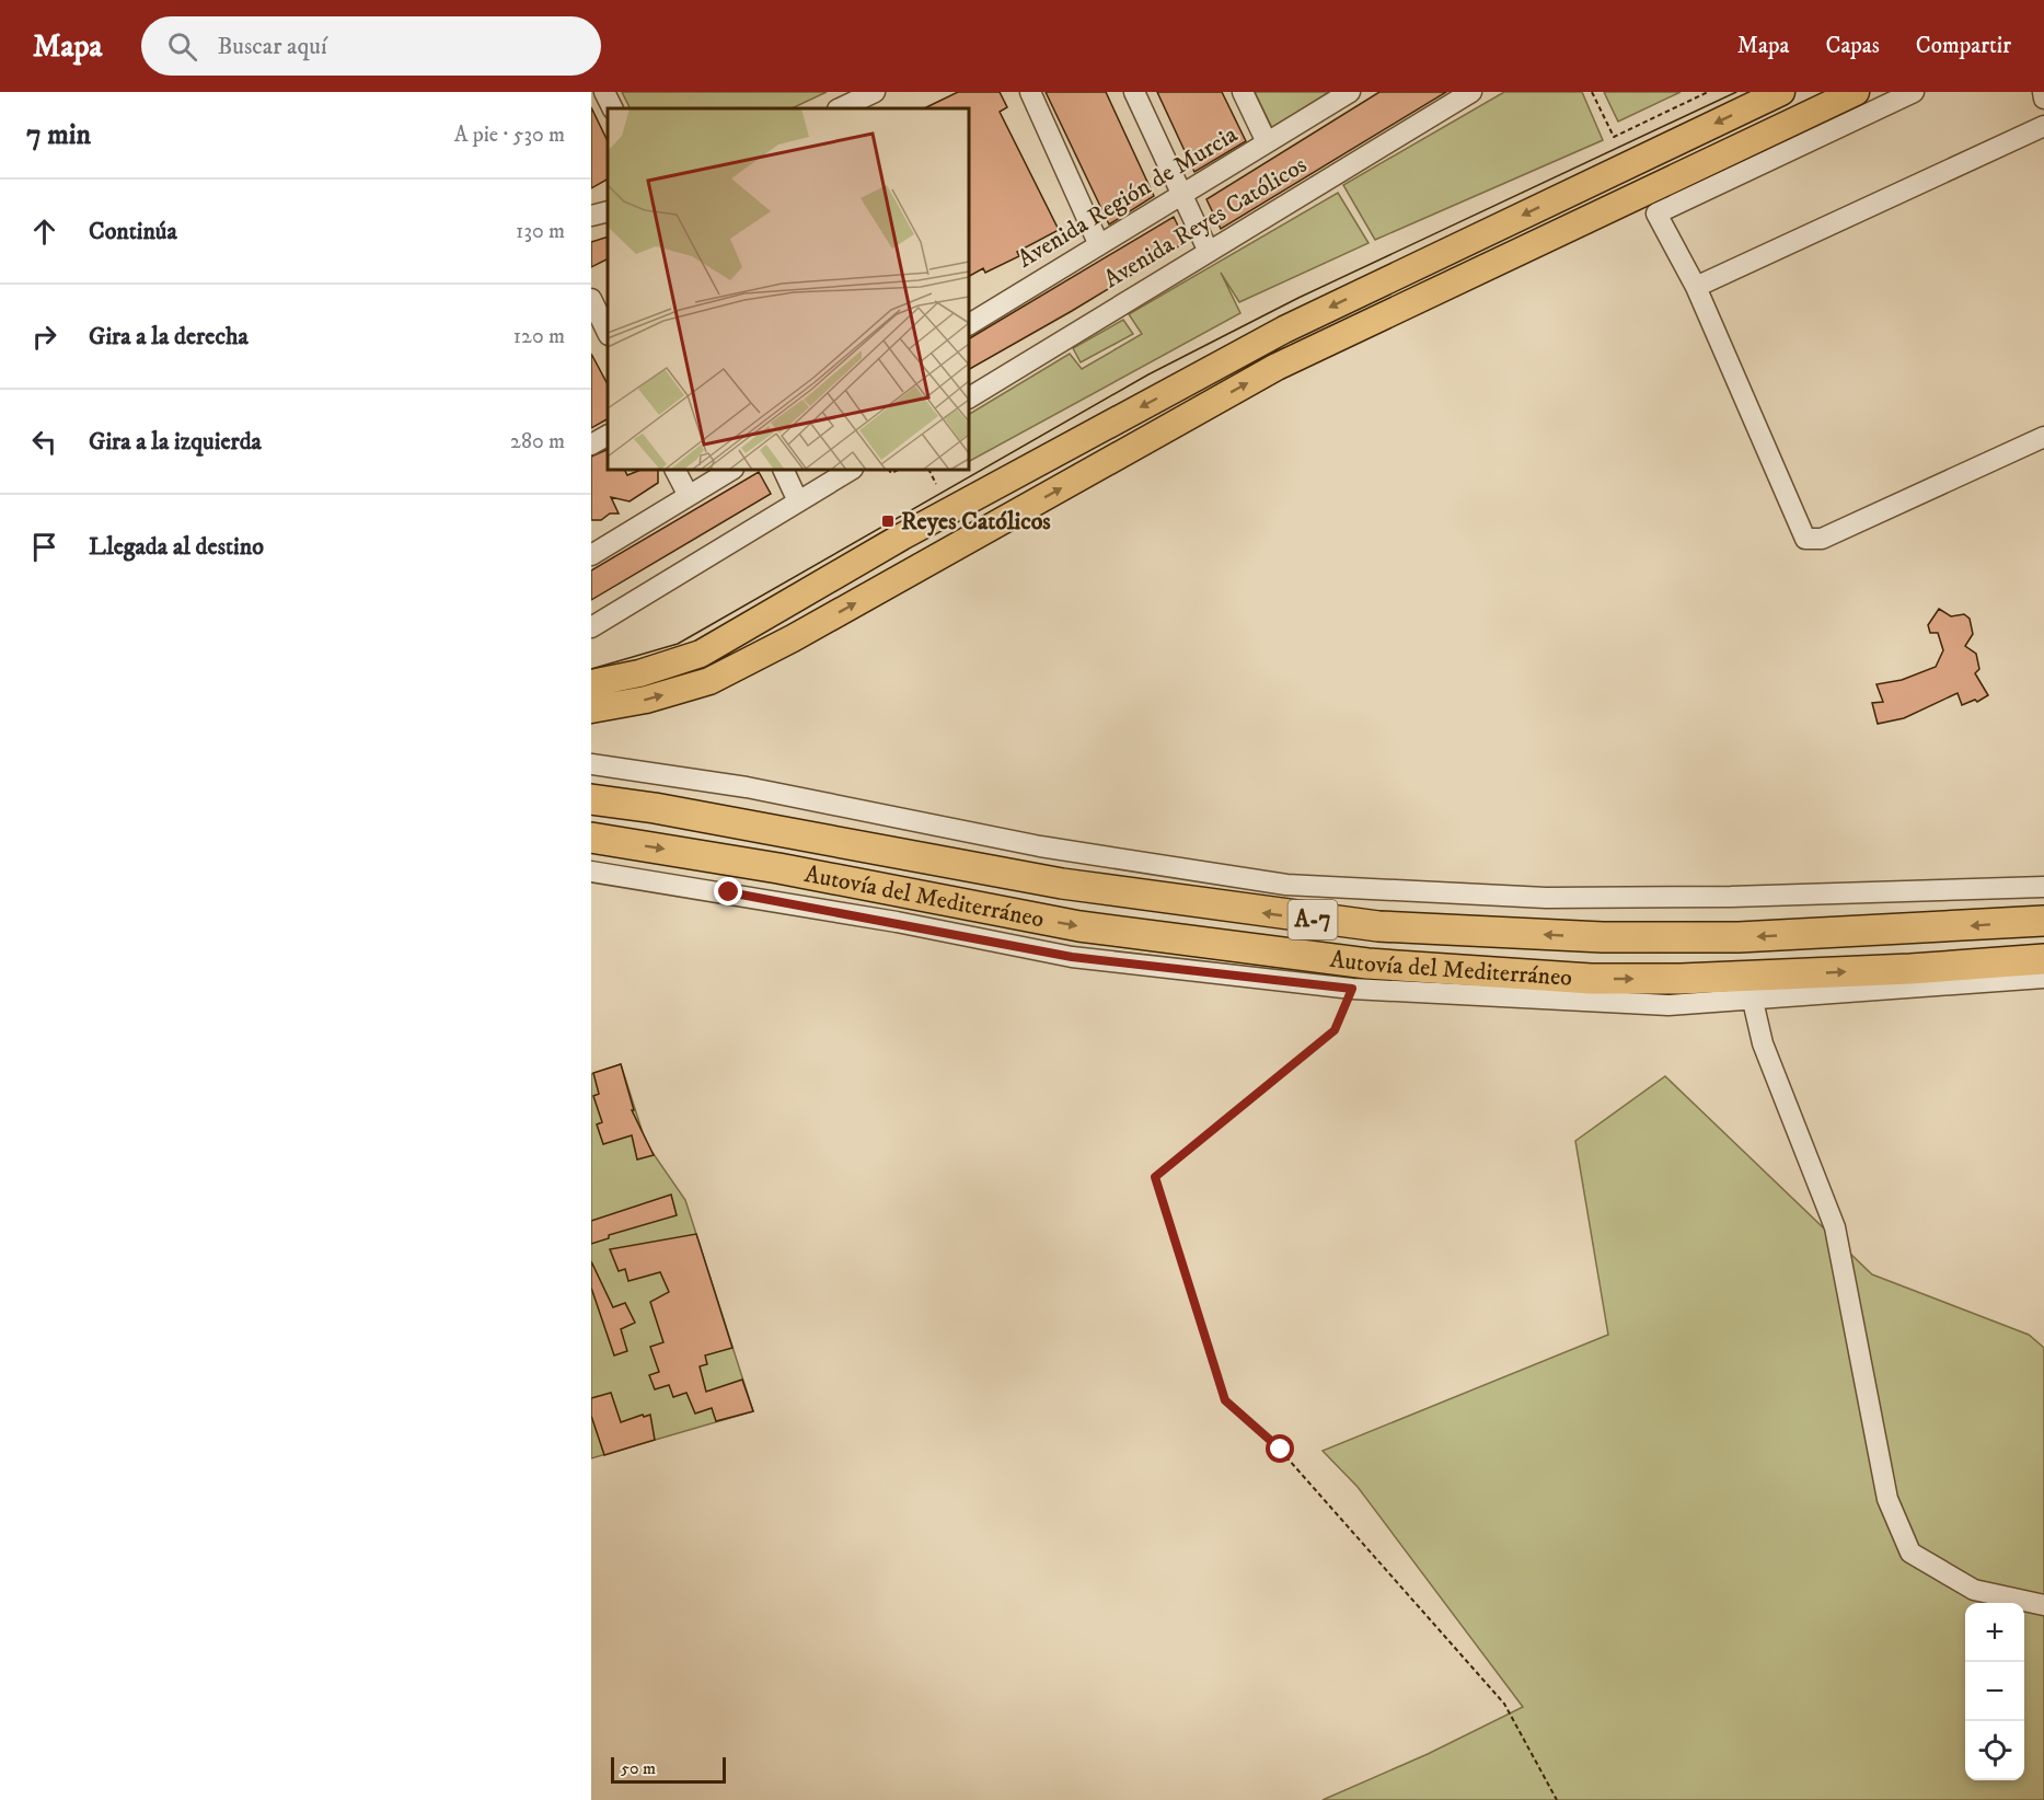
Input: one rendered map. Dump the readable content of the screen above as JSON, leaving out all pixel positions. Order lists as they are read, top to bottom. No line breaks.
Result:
{"streets":{"highway":["Autovía del Mediterráneo","A-7"],"street":["Avenida Región de Murcia","Avenida Reyes Católicos"]},"places":{"transit":["Reyes Católicos"]},"scale_bar":"50 m","page":{"header":"Mapa","search":"Buscar aquí","nav":["Mapa","Capas","Compartir"],"heading":["7 min","A pie · 530 m"],"list":[["Continúa","130 m"],["Gira a la derecha","120 m"],["Gira a la izquierda","280 m"],"Llegada al destino"],"map_buttons":["+","−"],"scale":"50 m"}}
